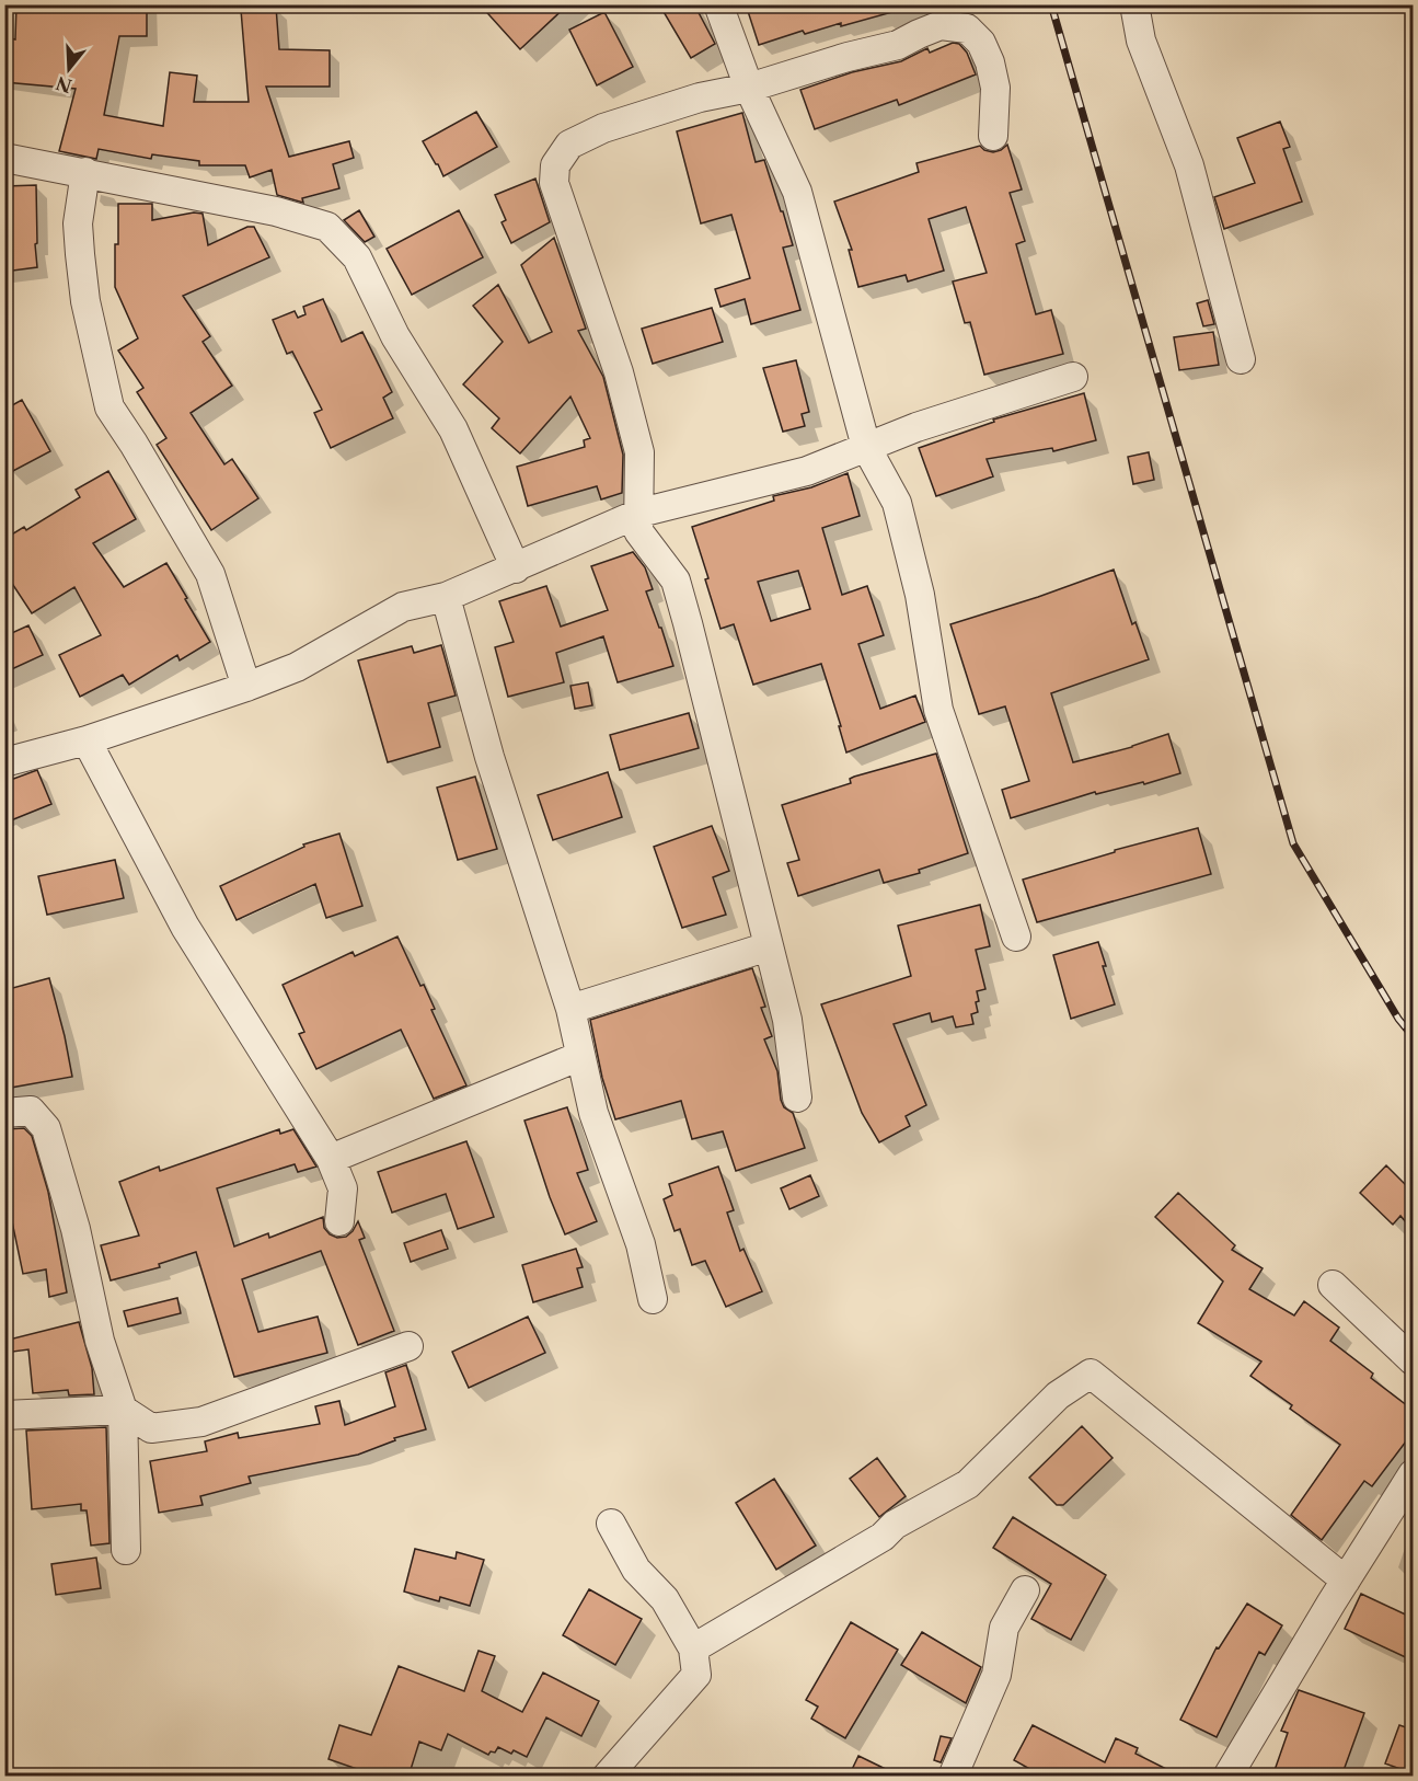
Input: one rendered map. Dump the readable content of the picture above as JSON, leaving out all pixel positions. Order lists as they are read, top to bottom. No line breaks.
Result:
{"north":"bottom"}
